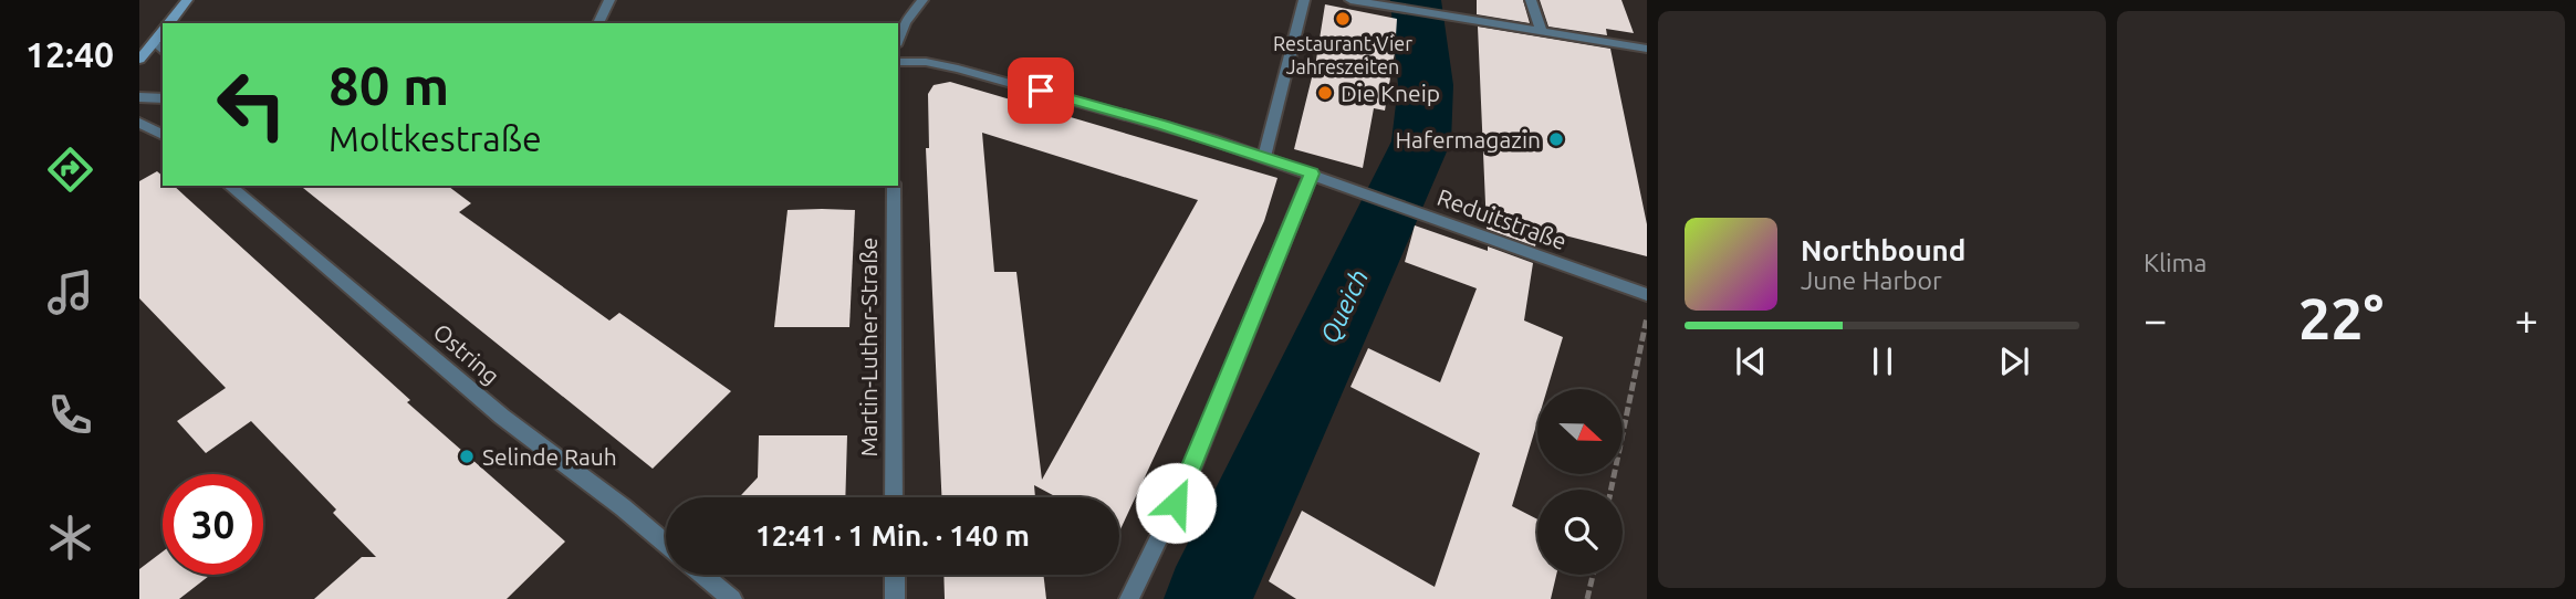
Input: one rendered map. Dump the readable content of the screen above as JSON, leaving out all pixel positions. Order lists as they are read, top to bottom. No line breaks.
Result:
{"streets":{"street":["Reduitstraße","Martin-Luther-Straße","Ostring"]},"water":["Queich"],"places":["Restaurant Vier Jahreszeiten","Die Kneip","Hafermagazin","Selinde Rauh"],"north":"right","page":{"tabs":"12:40","tile":"Klima","turn":["80 m","Moltkestraße"],"song":["Northbound","June Harbor"],"heat":["−","22°","+"],"limit":"30","trip":"12:41 · 1 Min. · 140 m"}}
